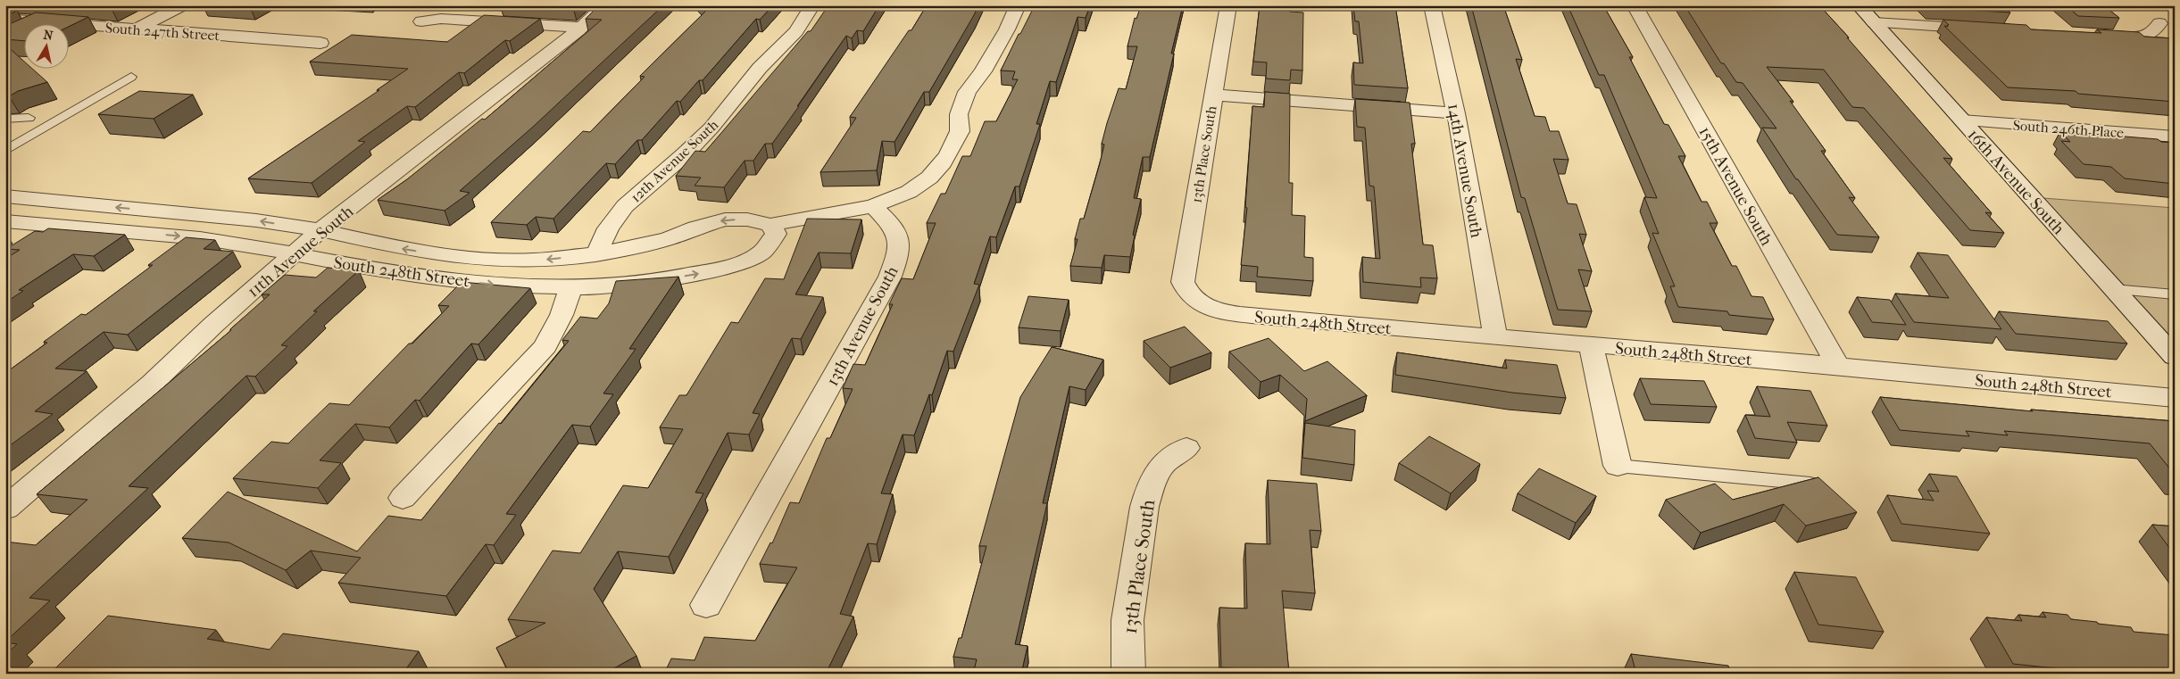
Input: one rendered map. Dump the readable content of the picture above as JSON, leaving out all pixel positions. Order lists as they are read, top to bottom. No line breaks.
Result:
{"streets":{"street":["South 247th Street","South 246th Place","13th Place South","12th Avenue South","14th Avenue South","16th Avenue South","15th Avenue South","11th Avenue South","South 248th Street","13th Avenue South"]},"crossings":[["South 246th Place","16th Avenue South"],["13th Place South","South 248th Street"],["12th Avenue South","South 248th Street"],["14th Avenue South","South 248th Street"],["15th Avenue South","South 248th Street"],["11th Avenue South","South 248th Street"],["South 248th Street","13th Avenue South"]],"north":"top"}
